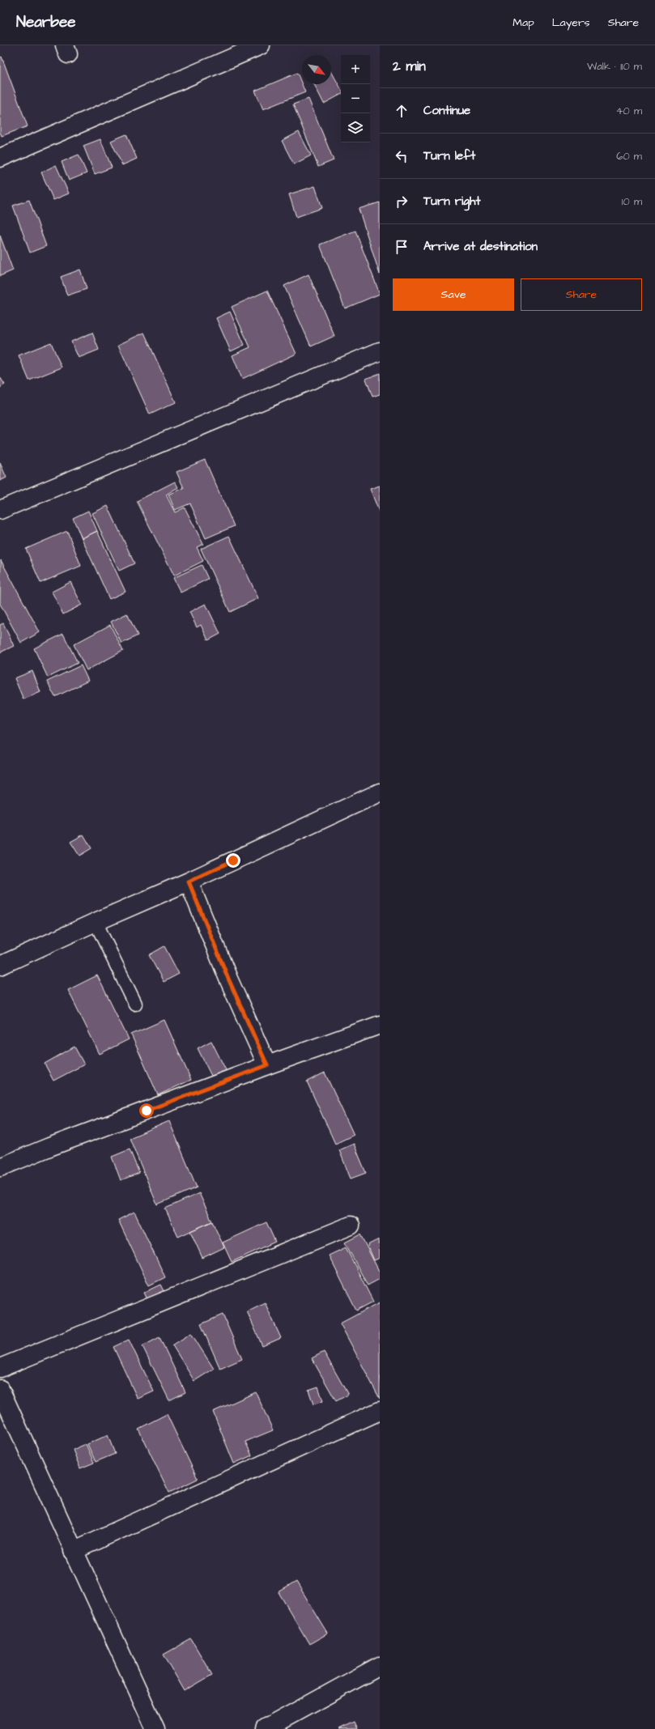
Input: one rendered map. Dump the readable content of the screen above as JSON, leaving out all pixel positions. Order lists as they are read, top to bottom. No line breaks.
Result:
{"north":"bottom right","page":{"header":"Nearbee","nav":["Map","Layers","Share"],"heading":["2 min","Walk · 110 m"],"map_buttons":["+","−"],"list":[["Continue","40 m"],["Turn left","60 m"],["Turn right","10 m"],"Arrive at destination"],"buttons":["Save","Share"]}}
